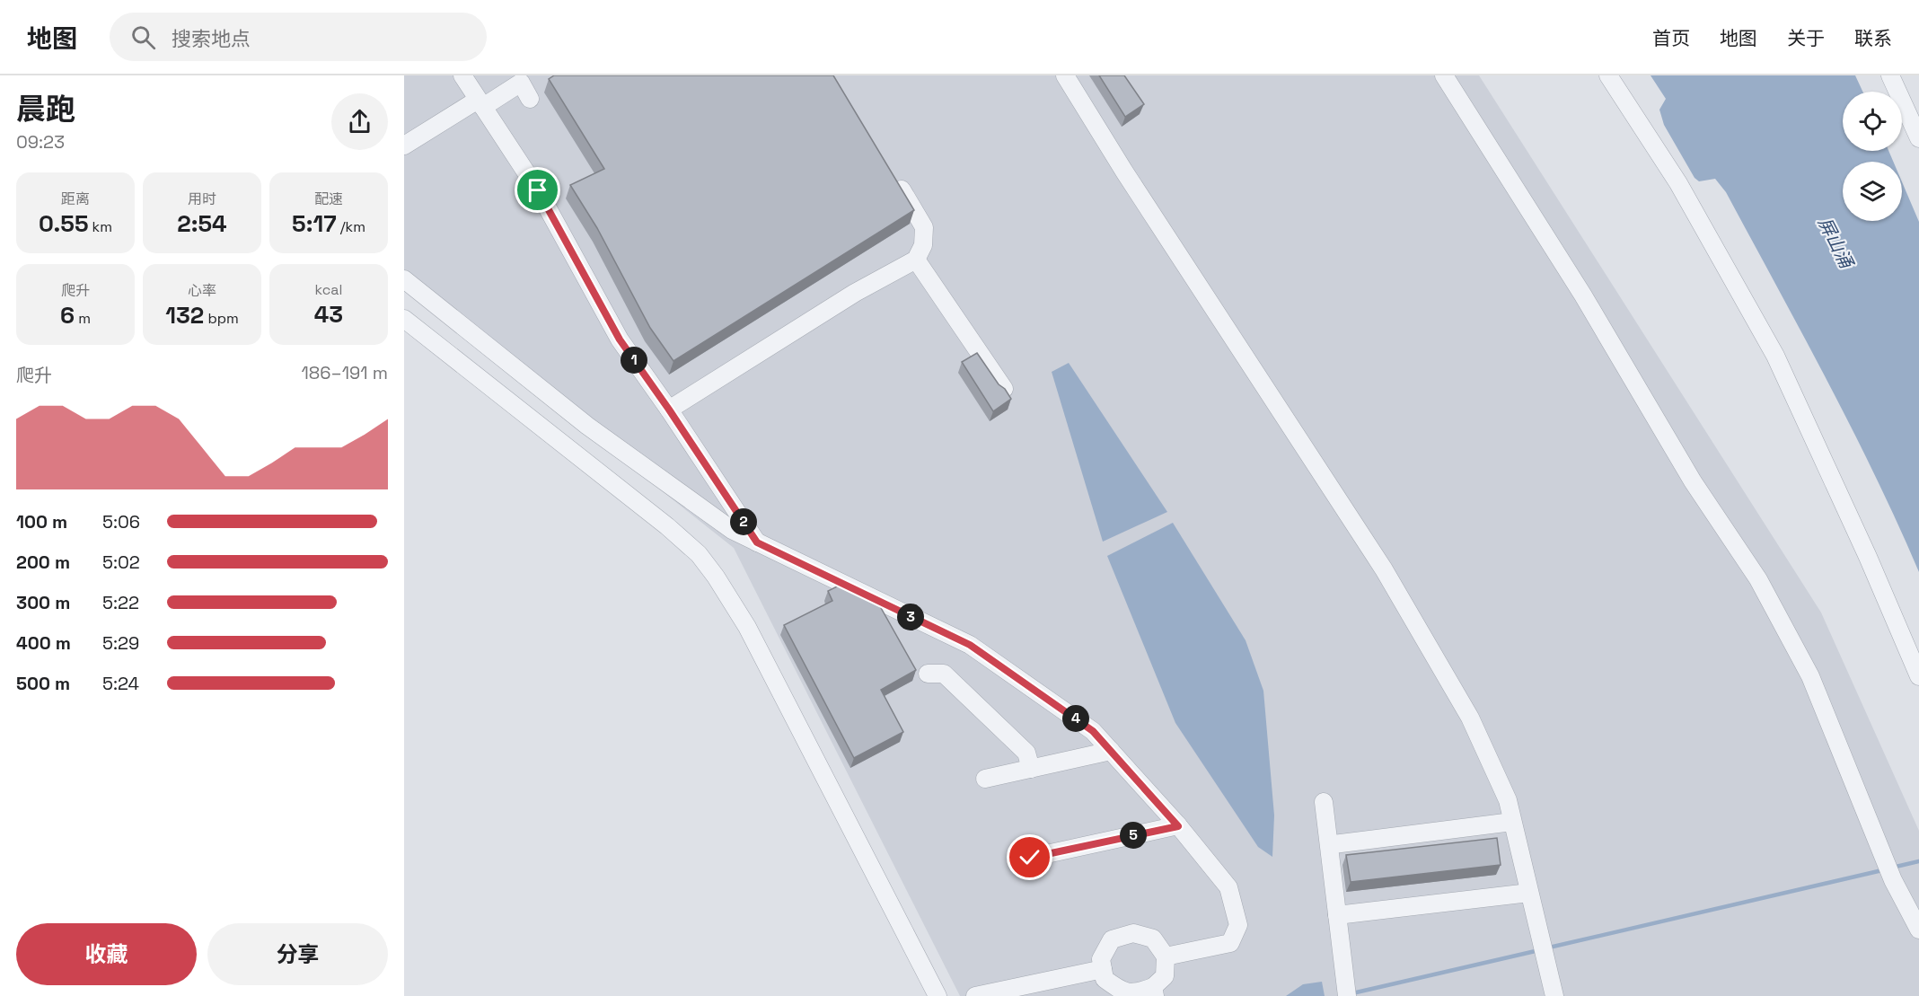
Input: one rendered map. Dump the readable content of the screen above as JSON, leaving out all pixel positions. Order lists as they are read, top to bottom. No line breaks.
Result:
{"water":["屏山涌"],"page":{"header":"地图","search":"搜索地点","nav":["首页","地图","关于","联系"],"heading":["晨跑","09:23"],"stats":[["距离","0.55 km"],["用时","2:54"],["配速","5:17 /km"],["爬升","6 m"],["心率","132 bpm"],["kcal","43"]],"pins":["1","2","3","4","5"],"chart":["爬升","186–191 m"],"list":[{"name":"100 m","note":"5:06"},{"name":"200 m","note":"5:02"},{"name":"300 m","note":"5:22"},{"name":"400 m","note":"5:29"},{"name":"500 m","note":"5:24"}],"buttons":["收藏","分享"]}}
